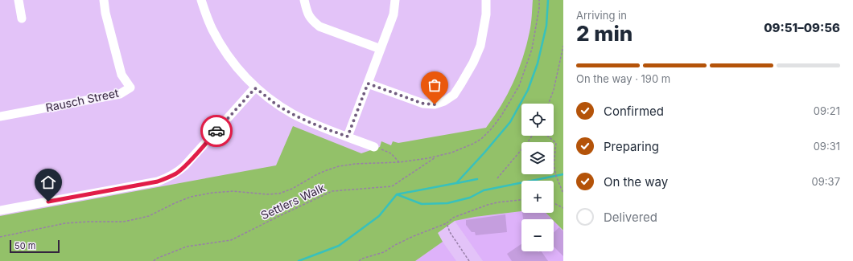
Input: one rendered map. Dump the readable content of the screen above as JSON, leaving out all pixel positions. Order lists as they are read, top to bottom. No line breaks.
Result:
{"streets":{"street":["Rausch Street"],"path":["Settlers Walk"]},"scale_bar":"50 m","page":{"heading":["2 min","Arriving in","09:51–09:56"],"bar":"On the way · 190 m","list":[["Confirmed","09:21"],["Preparing","09:31"],["On the way","09:37"],"Delivered"],"map_buttons":["+","−"],"scale":"50 m"}}
